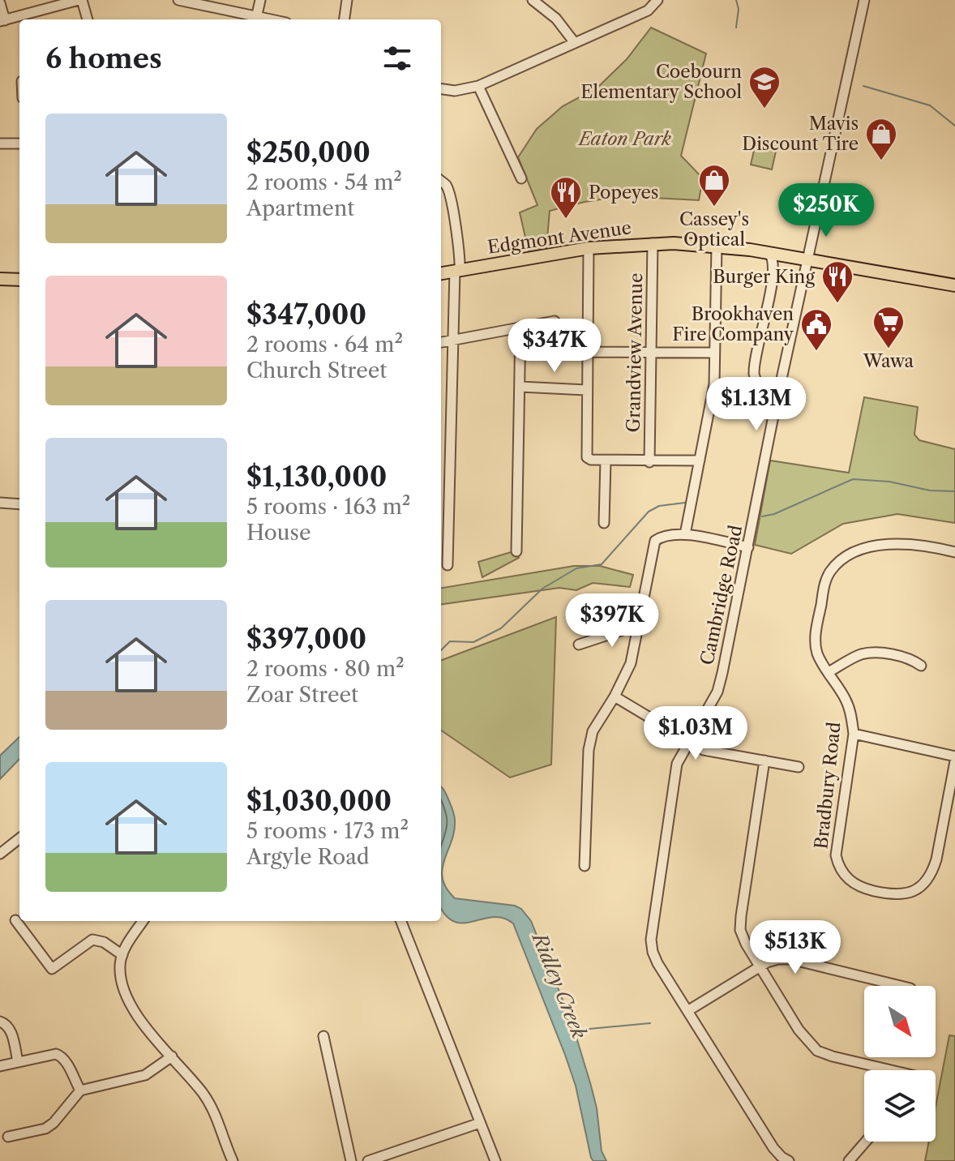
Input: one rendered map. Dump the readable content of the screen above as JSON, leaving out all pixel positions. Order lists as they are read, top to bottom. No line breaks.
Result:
{"streets":{"main road":["Edgmont Avenue"],"street":["Grandview Avenue","Cambridge Road","Bradbury Road"]},"crossings":[["Edgmont Avenue","Grandview Avenue"],["Edgmont Avenue","Cambridge Road"]],"water":["Ridley Creek"],"parks":["Eaton Park"],"places":{"school or university":["Coebourn Elementary School"],"shop":["Mavis Discount Tire","Cassey's Optical"],"restaurant":["Popeyes","Burger King"],"supermarket":["Wawa"],"public building":["Brookhaven Fire Company"]},"north":"bottom right","page":{"heading":"6 homes","list":[{"name":"$250,000","note":"2 rooms · 54 m² · Apartment"},{"name":"$347,000","note":"2 rooms · 64 m² · Church Street"},{"name":"$1,130,000","note":"5 rooms · 163 m² · House"},{"name":"$397,000","note":"2 rooms · 80 m² · Zoar Street"},{"name":"$1,030,000","note":"5 rooms · 173 m² · Argyle Road"}],"price":["$250K","$347K","$1.13M","$397K","$1.03M","$513K"]}}
